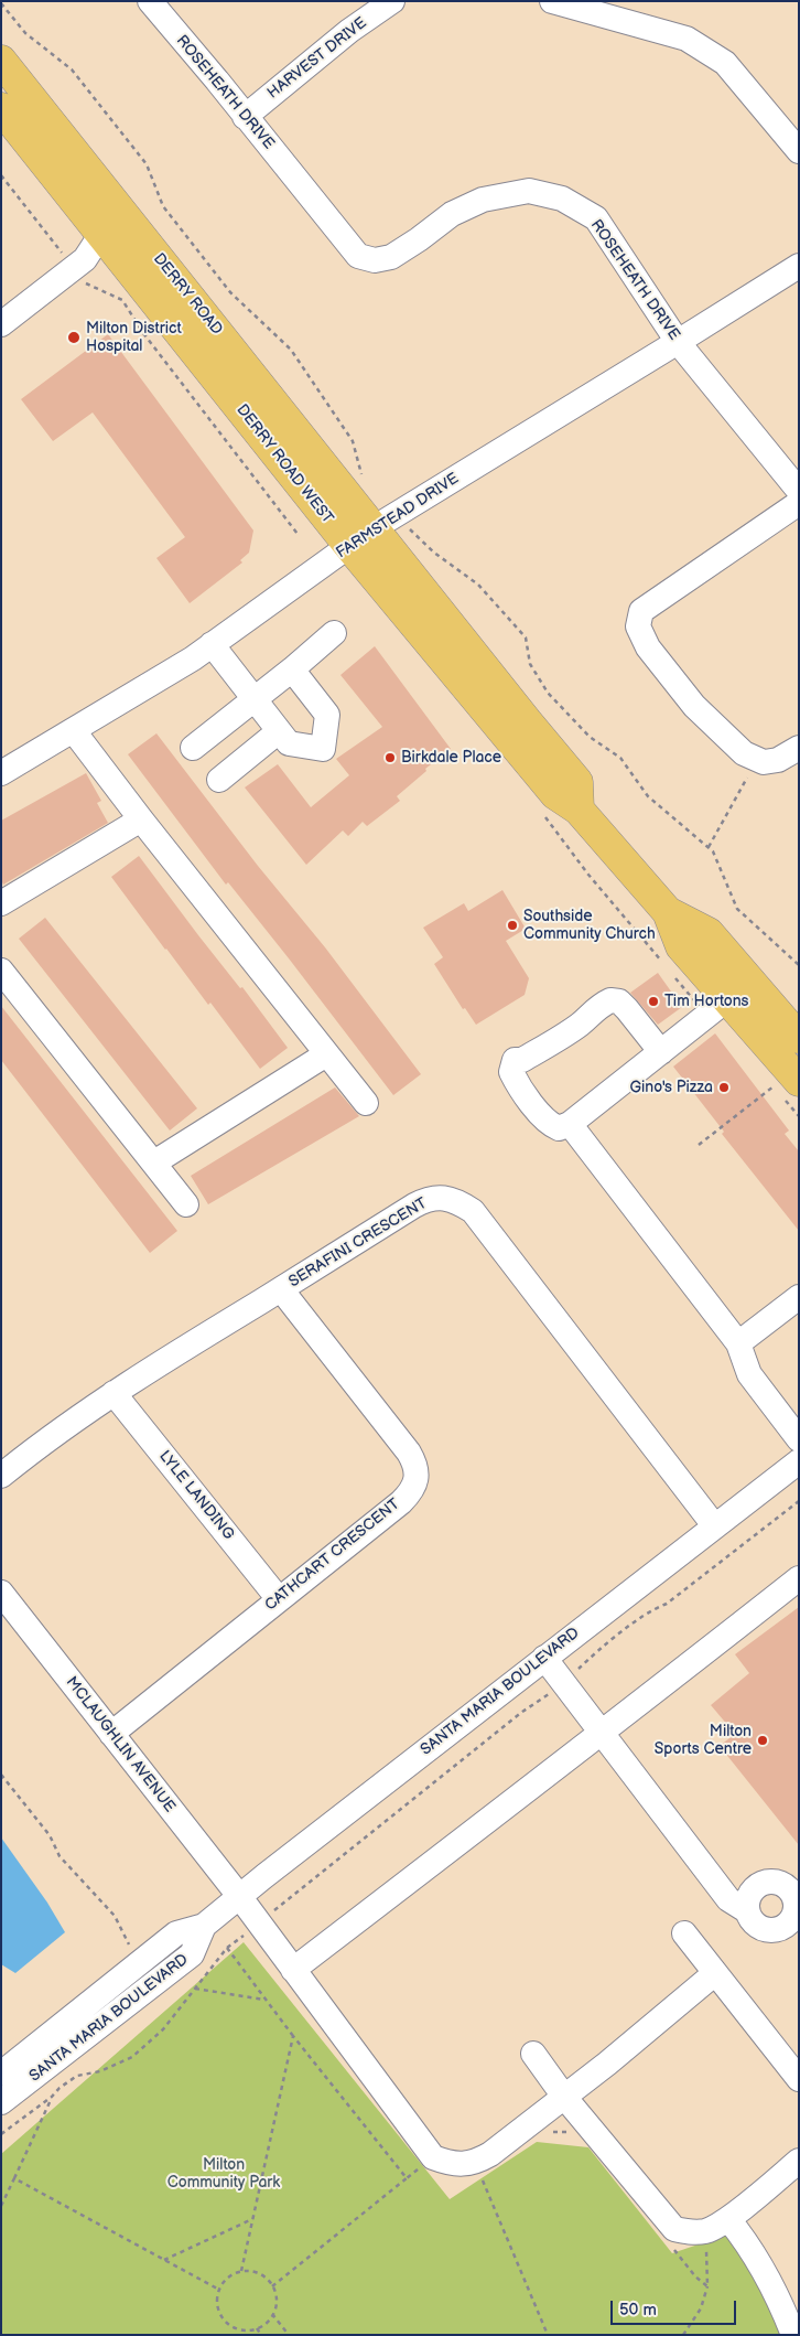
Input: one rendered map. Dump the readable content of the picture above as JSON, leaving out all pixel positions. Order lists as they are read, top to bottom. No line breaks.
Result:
{"streets":{"main road":["DERRY ROAD","DERRY ROAD WEST"],"street":["HARVEST DRIVE","ROSEHEATH DRIVE","FARMSTEAD DRIVE","SERAFINI CRESCENT","LYLE LANDING","CATHCART CRESCENT","SANTA MARIA BOULEVARD","MCLAUGHLIN AVENUE"]},"crossings":[["HARVEST DRIVE","ROSEHEATH DRIVE"],["ROSEHEATH DRIVE","FARMSTEAD DRIVE"],["DERRY ROAD","FARMSTEAD DRIVE"],["DERRY ROAD WEST","FARMSTEAD DRIVE"],["SERAFINI CRESCENT","LYLE LANDING"],["SERAFINI CRESCENT","CATHCART CRESCENT"],["SERAFINI CRESCENT","SANTA MARIA BOULEVARD"],["LYLE LANDING","CATHCART CRESCENT"],["CATHCART CRESCENT","MCLAUGHLIN AVENUE"],["SANTA MARIA BOULEVARD","MCLAUGHLIN AVENUE"]],"parks":["Milton Community Park"],"places":["Milton District Hospital","Birkdale Place","Southside Community Church","Tim Hortons","Gino's Pizza","Milton Sports Centre"],"scale_bar":"50 m"}
